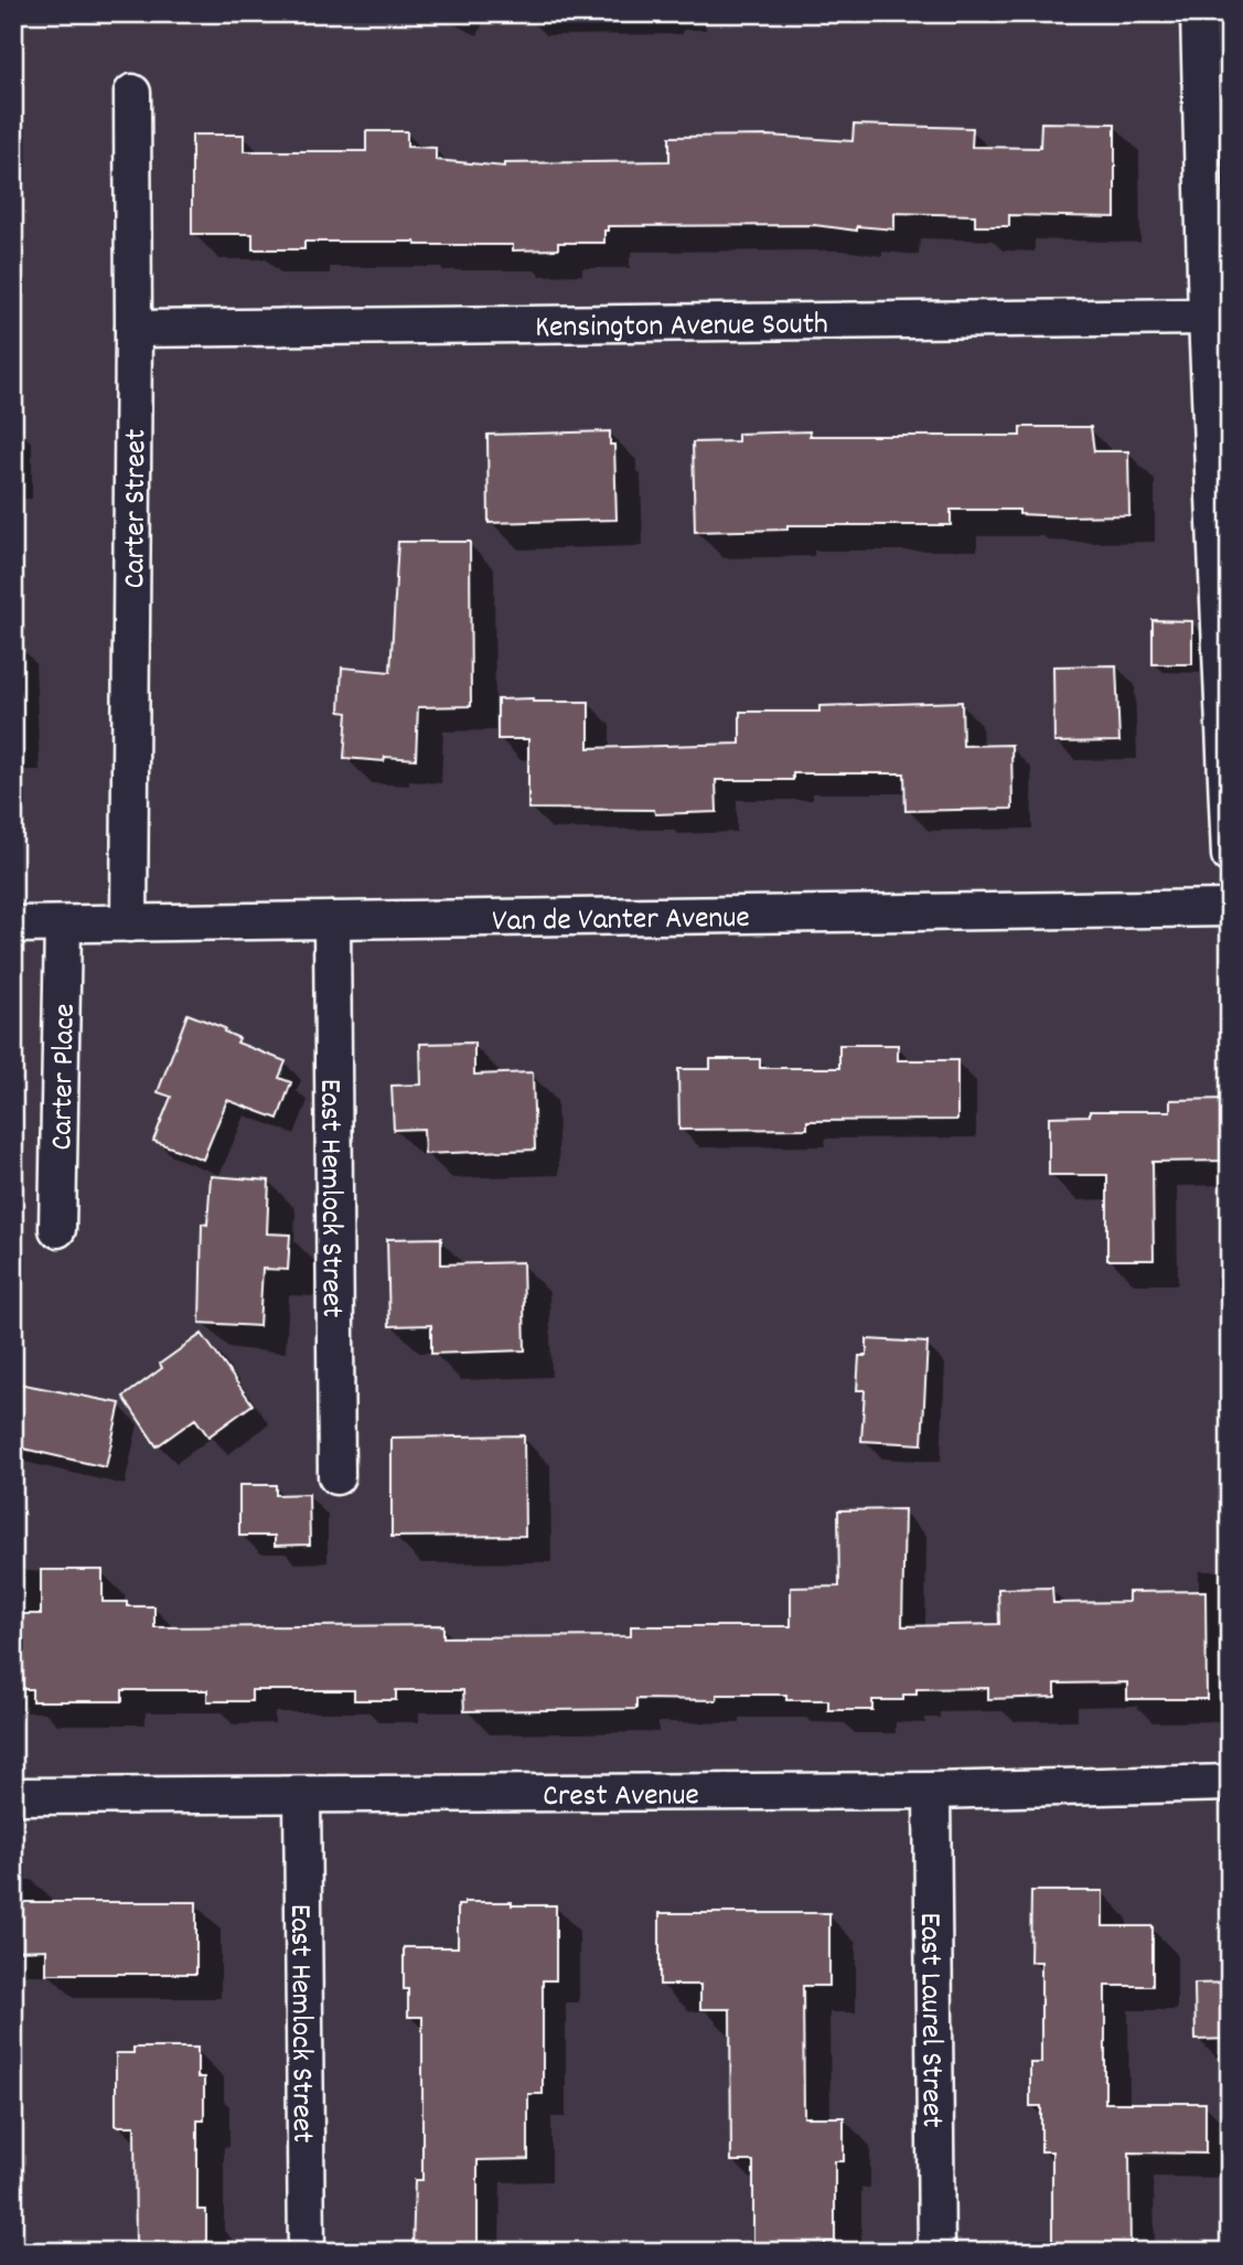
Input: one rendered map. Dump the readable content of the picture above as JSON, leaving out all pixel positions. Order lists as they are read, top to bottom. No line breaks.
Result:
{"streets":{"street":["Kensington Avenue South","Carter Street","Van de Vanter Avenue","Carter Place","East Hemlock Street","Crest Avenue","East Laurel Street"]},"crossings":[["Kensington Avenue South","Carter Street"],["Carter Street","Van de Vanter Avenue"],["Van de Vanter Avenue","Carter Place"],["Van de Vanter Avenue","East Hemlock Street"],["East Hemlock Street","Crest Avenue"],["Crest Avenue","East Laurel Street"]]}
